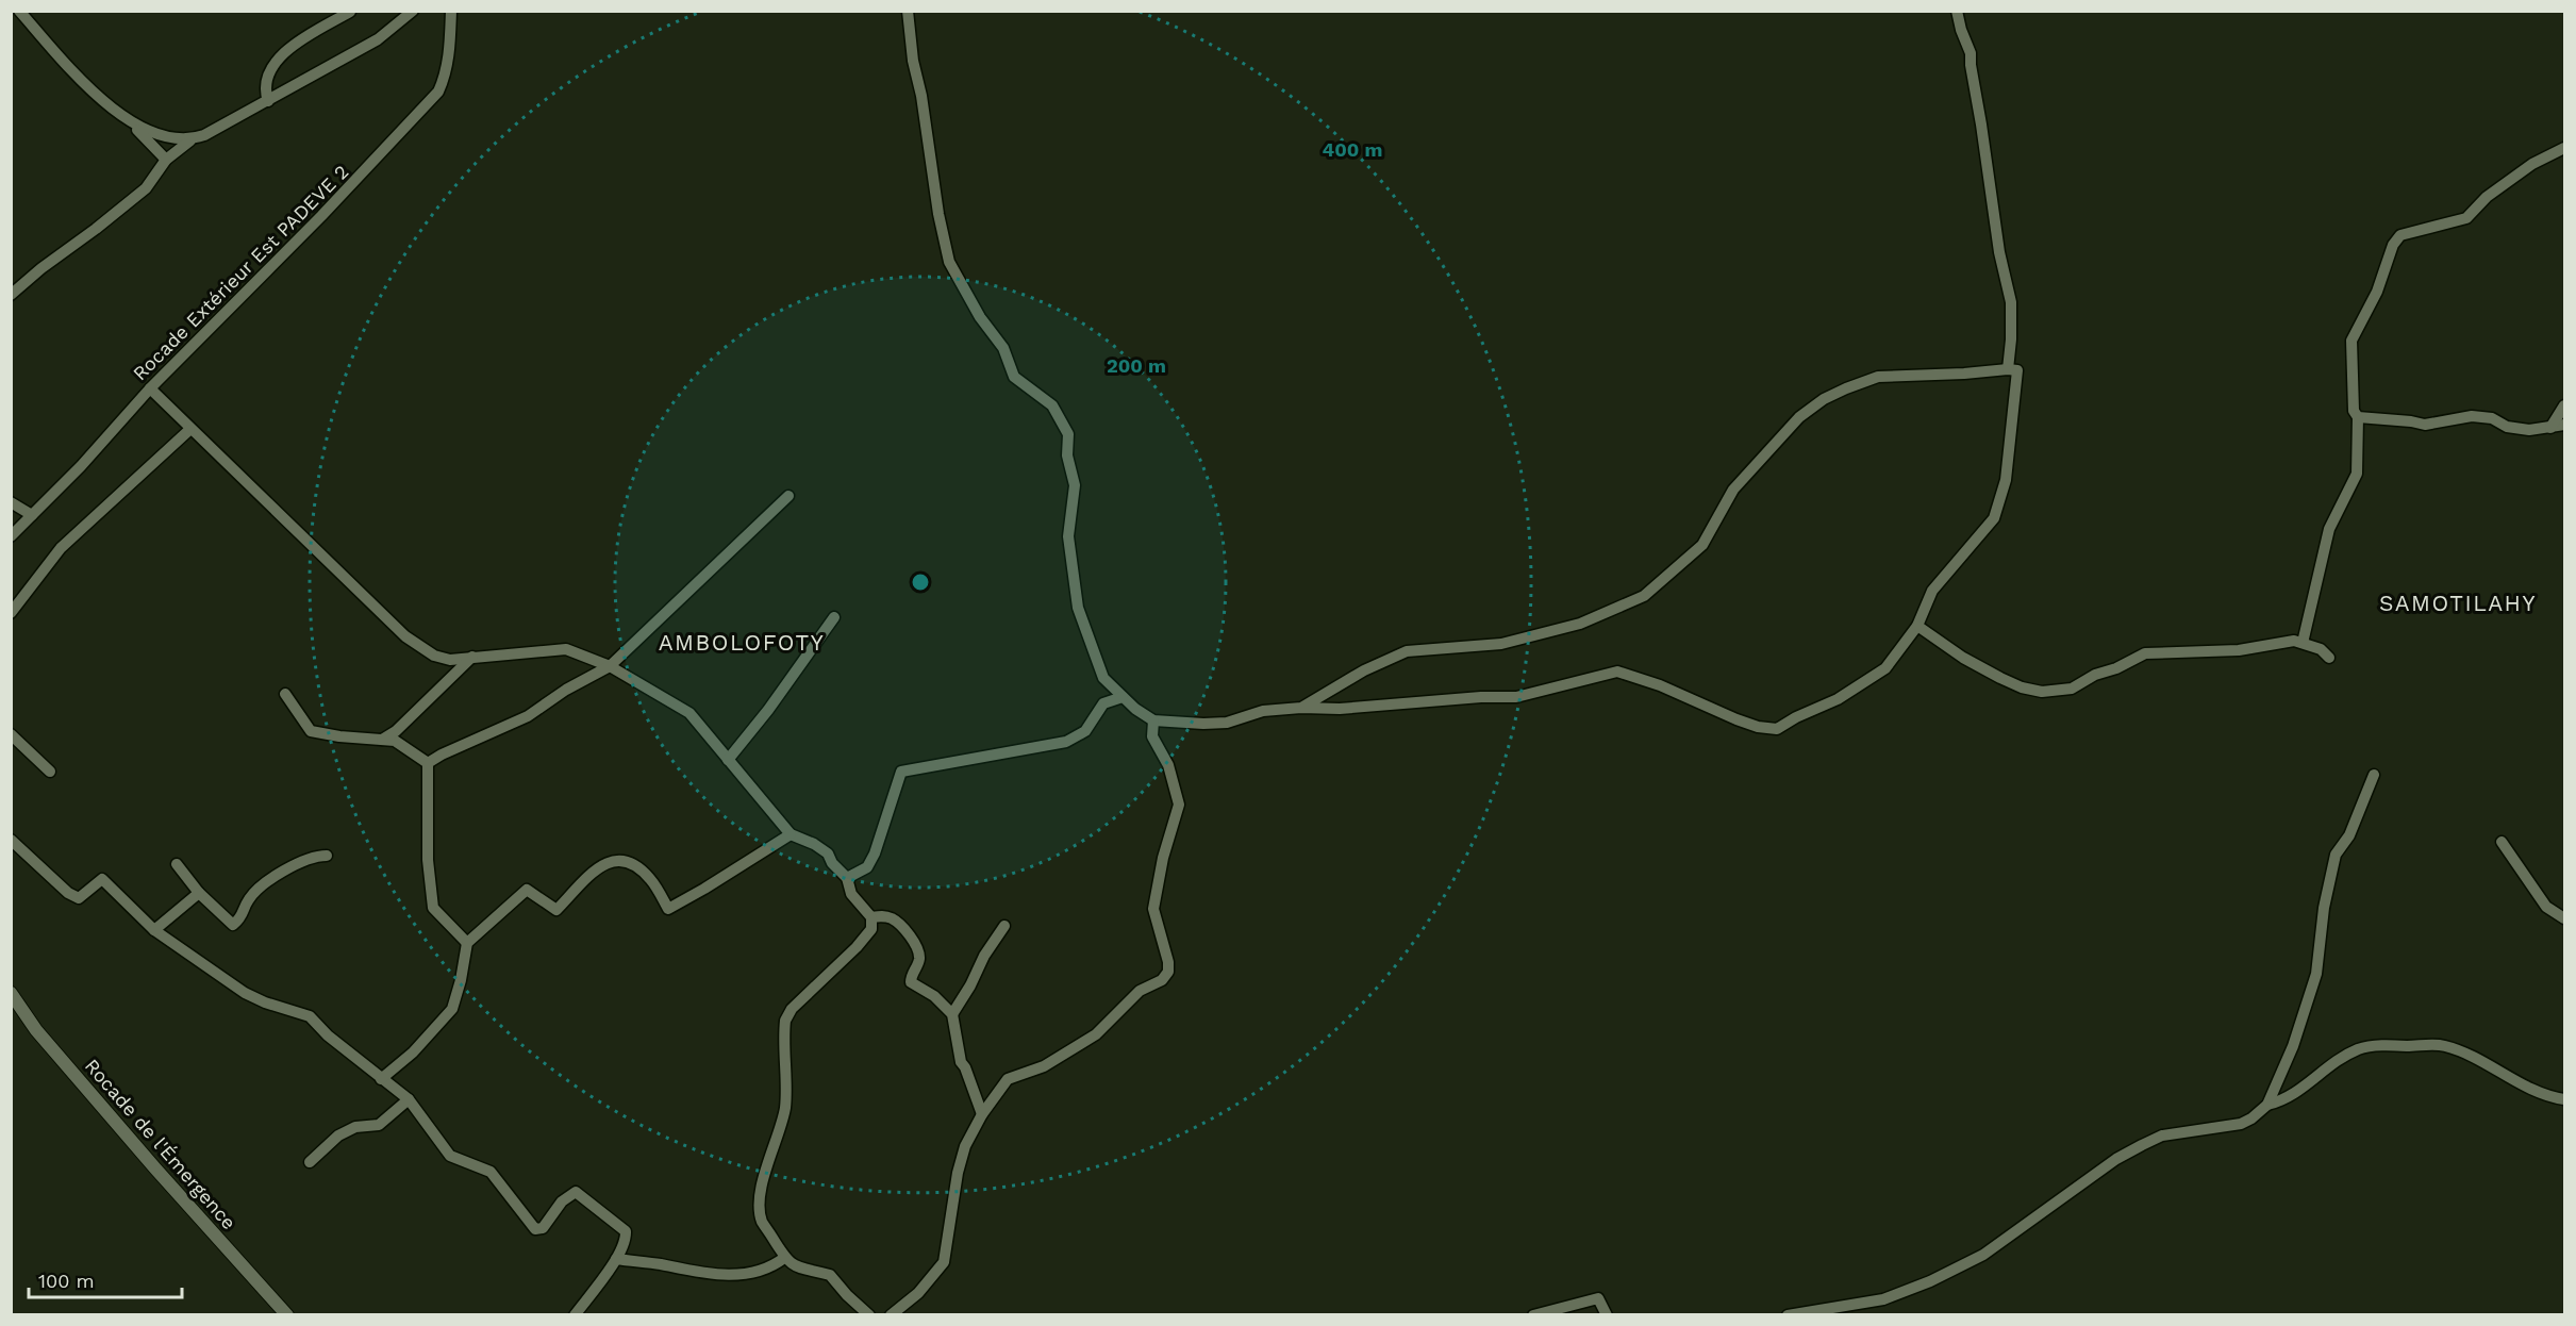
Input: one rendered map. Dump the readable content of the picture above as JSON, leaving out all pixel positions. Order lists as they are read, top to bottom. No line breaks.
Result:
{"streets":{"street":["Rocade Extérieur Est PADEVE 2","Rocade de l'Émergence"]},"districts":["SAMOTILAHY","AMBOLOFOTY"],"scale_bar":"100 m","rings":["400 m","200 m"]}
